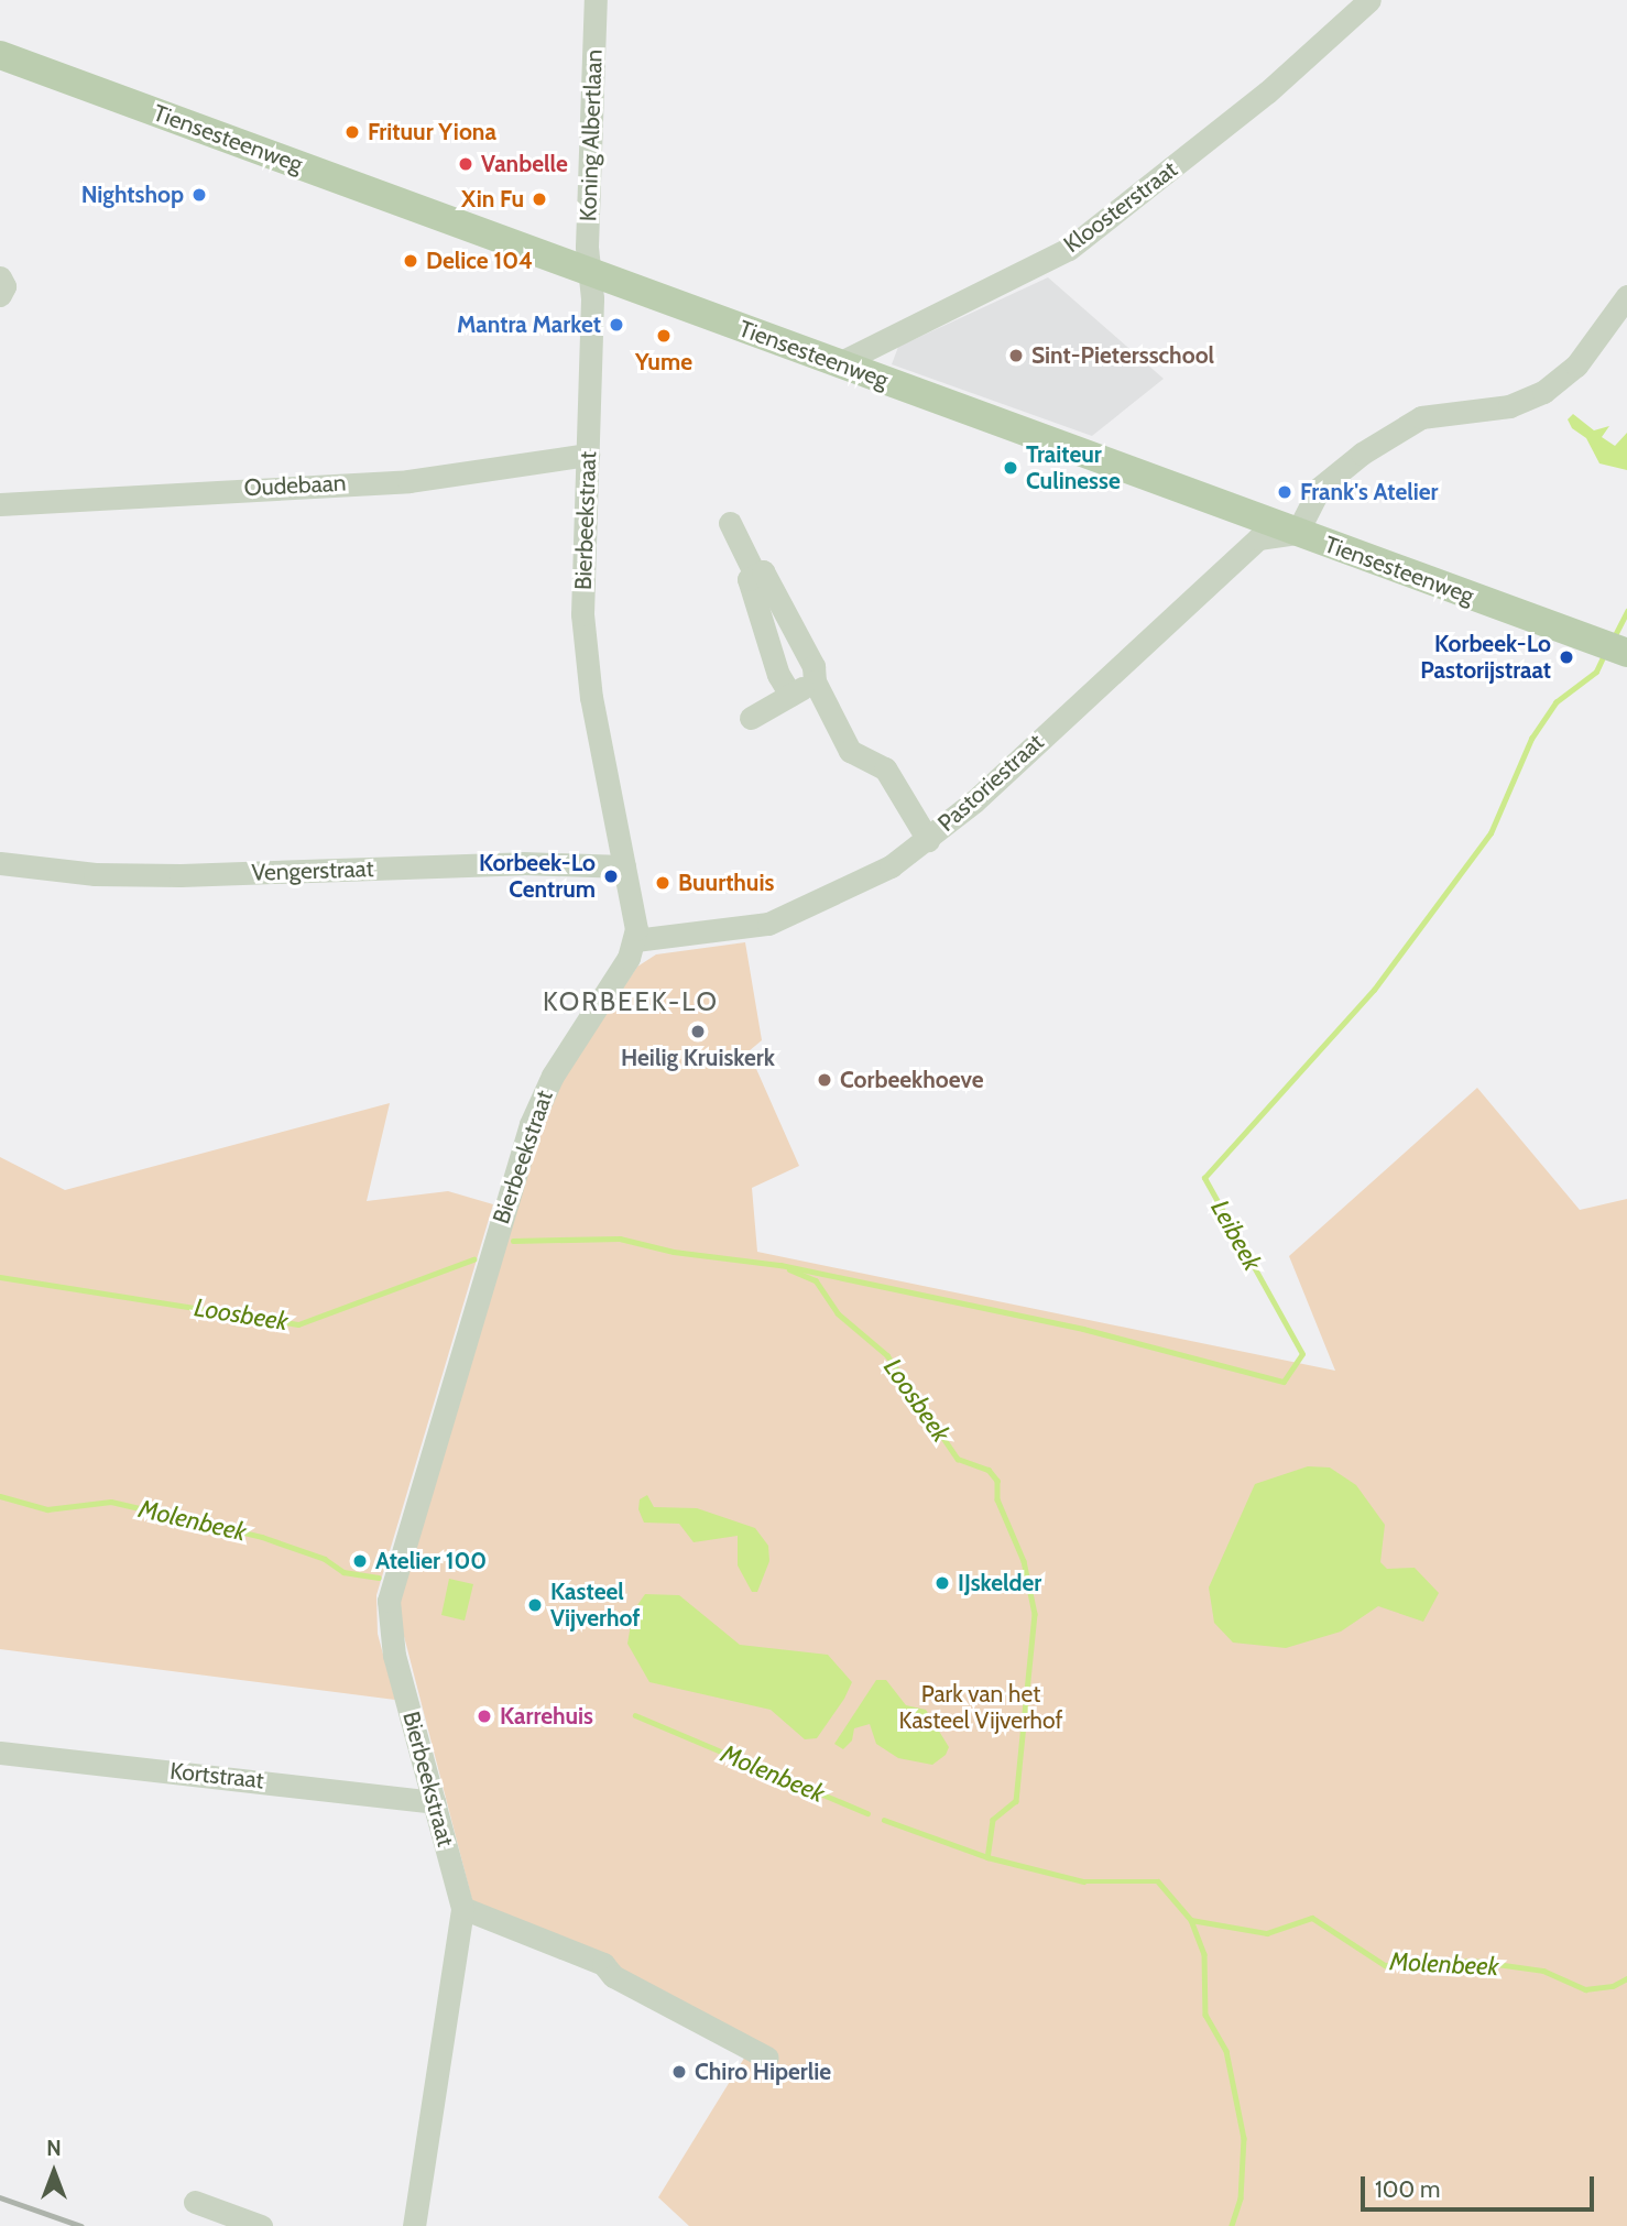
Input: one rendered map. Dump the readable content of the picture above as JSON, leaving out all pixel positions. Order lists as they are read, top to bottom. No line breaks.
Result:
{"streets":{"main road":["Tiensesteenweg"],"street":["Koning Albertlaan","Kloosterstraat","Oudebaan","Bierbeekstraat","Pastoriestraat","Vengerstraat","Kortstraat"]},"crossings":[["Koning Albertlaan","Tiensesteenweg"],["Koning Albertlaan","Bierbeekstraat"],["Tiensesteenweg","Kloosterstraat"],["Tiensesteenweg","Bierbeekstraat"],["Tiensesteenweg","Pastoriestraat"],["Oudebaan","Bierbeekstraat"],["Bierbeekstraat","Pastoriestraat"],["Bierbeekstraat","Vengerstraat"],["Bierbeekstraat","Kortstraat"]],"districts":["KORBEEK-LO"],"water":["Leibeek","Loosbeek","Molenbeek"],"parks":["Park van het Kasteel Vijverhof"],"places":["Frituur Yiona","Vanbelle","Nightshop","Xin Fu","Delice 104","Mantra Market","Yume","Sint-Pietersschool","Traiteur Culinesse","Frank's Atelier","Korbeek-Lo Pastorijstraat","Korbeek-Lo Centrum","Buurthuis","Heilig Kruiskerk","Corbeekhoeve","Atelier 100","IJskelder","Kasteel Vijverhof","Karrehuis","Chiro Hiperlie"],"scale_bar":"100 m","north":"top"}
